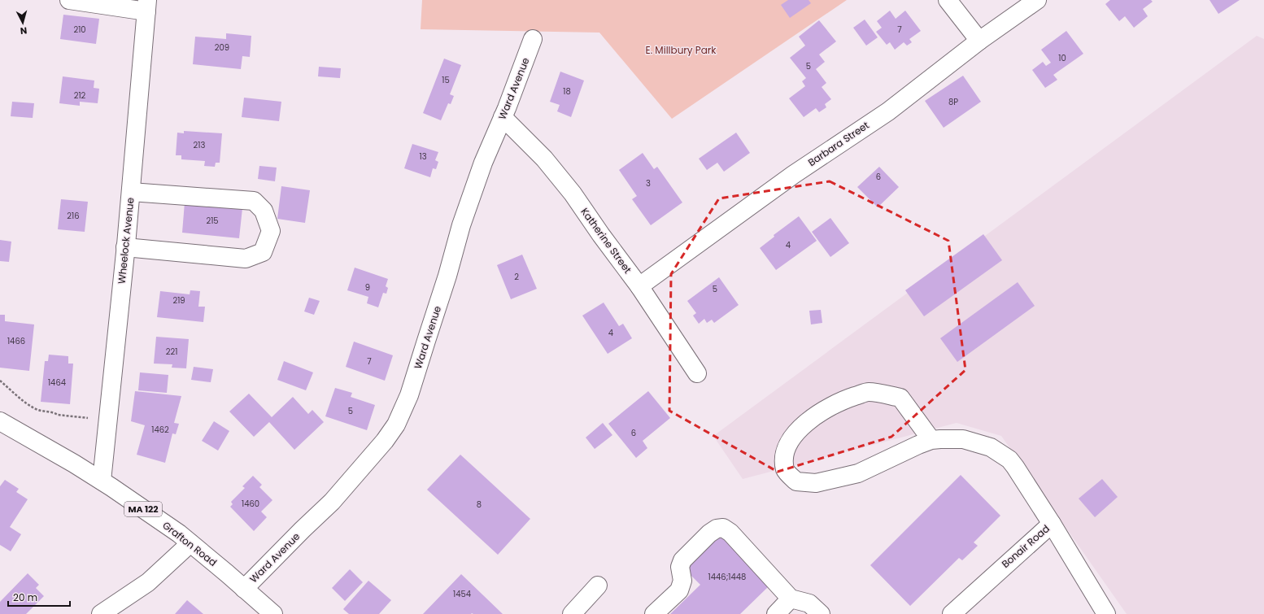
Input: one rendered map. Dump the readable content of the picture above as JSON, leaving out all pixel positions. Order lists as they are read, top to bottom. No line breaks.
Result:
{"streets":{"main road":["Ward Avenue","Barbara Street","Wheelock Avenue","Katherine Street","MA 122","Grafton Road","Bonair Road"]},"crossings":[["Ward Avenue","Katherine Street"],["Ward Avenue","Grafton Road"],["Barbara Street","Katherine Street"],["Wheelock Avenue","Grafton Road"]],"parks":["E. Millbury Park"],"house_numbers":["210","7","209","10","5","15","18","212","8P","213","13","6","3","216","215","4","2","9","5","219","4","1466","221","7","1464","5","1462","6","1460","8","1446;1448","1454"],"scale_bar":"20 m","north":"bottom"}
